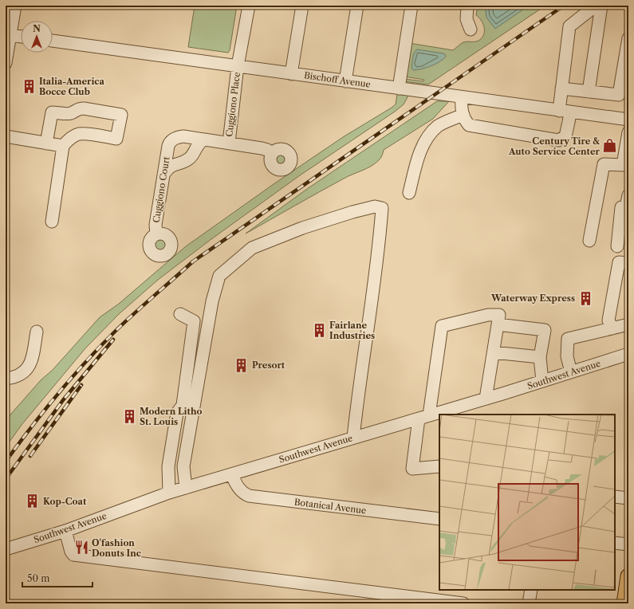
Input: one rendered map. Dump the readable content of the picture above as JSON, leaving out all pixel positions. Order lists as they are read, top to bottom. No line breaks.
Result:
{"streets":{"street":["Bischoff Avenue","Cuggiono Place","Cuggiono Court","Southwest Avenue","Botanical Avenue"]},"crossings":[["Bischoff Avenue","Cuggiono Place"],["Cuggiono Place","Cuggiono Court"],["Southwest Avenue","Botanical Avenue"]],"places":{"building":["Italia-America Bocce Club","Waterway Express","Fairlane Industries","Presort","Modern Litho St. Louis","Kop-Coat"],"shop":["Century Tire & Auto Service Center"],"restaurant":["O'fashion Donuts Inc"]},"scale_bar":"50 m","north":"top"}
